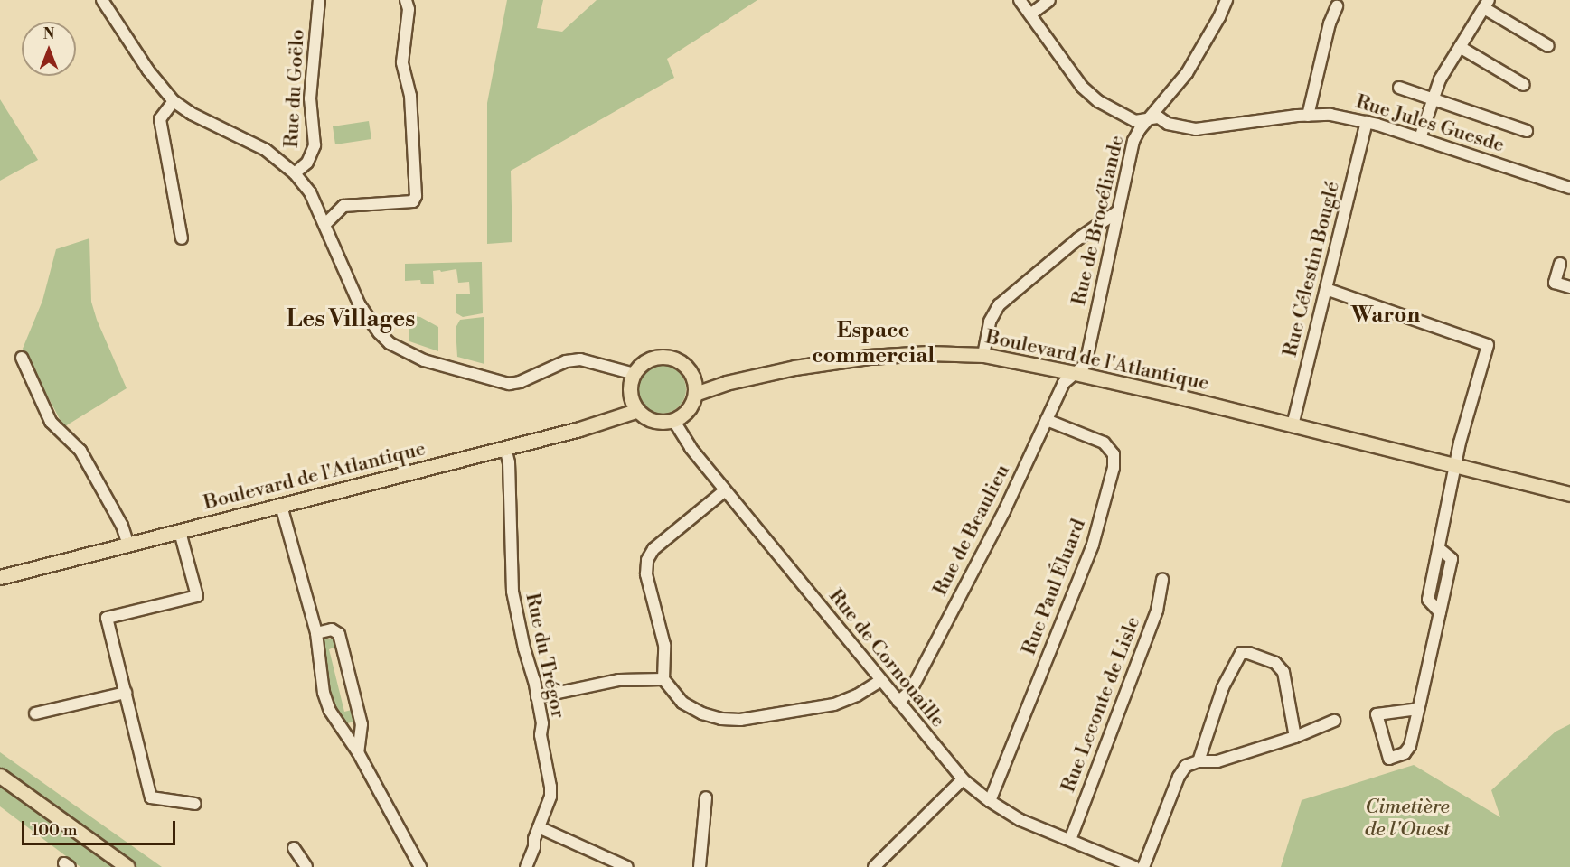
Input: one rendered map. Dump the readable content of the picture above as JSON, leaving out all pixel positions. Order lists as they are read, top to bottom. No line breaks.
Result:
{"streets":{"main road":["Boulevard de l'Atlantique"],"street":["Rue du Goëlo","Rue Jules Guesde","Rue de Brocéliande","Rue Célestin Bouglé","Rue de Beaulieu","Rue Paul Éluard","Rue du Trégor","Rue de Cornouaille","Rue Leconte de Lisle"]},"crossings":[["Rue Jules Guesde","Rue de Brocéliande"],["Rue Jules Guesde","Rue Célestin Bouglé"],["Rue de Brocéliande","Boulevard de l'Atlantique"],["Rue de Brocéliande","Rue de Beaulieu"],["Rue Célestin Bouglé","Boulevard de l'Atlantique"],["Boulevard de l'Atlantique","Rue de Beaulieu"],["Boulevard de l'Atlantique","Rue du Trégor"],["Boulevard de l'Atlantique","Rue de Cornouaille"],["Rue de Beaulieu","Rue Paul Éluard"],["Rue de Beaulieu","Rue de Cornouaille"],["Rue Paul Éluard","Rue de Cornouaille"],["Rue de Cornouaille","Rue Leconte de Lisle"]],"districts":["Waron","Les Villages","Espace commercial"],"parks":["Cimetière de l'Ouest"],"scale_bar":"100 m","north":"top"}
